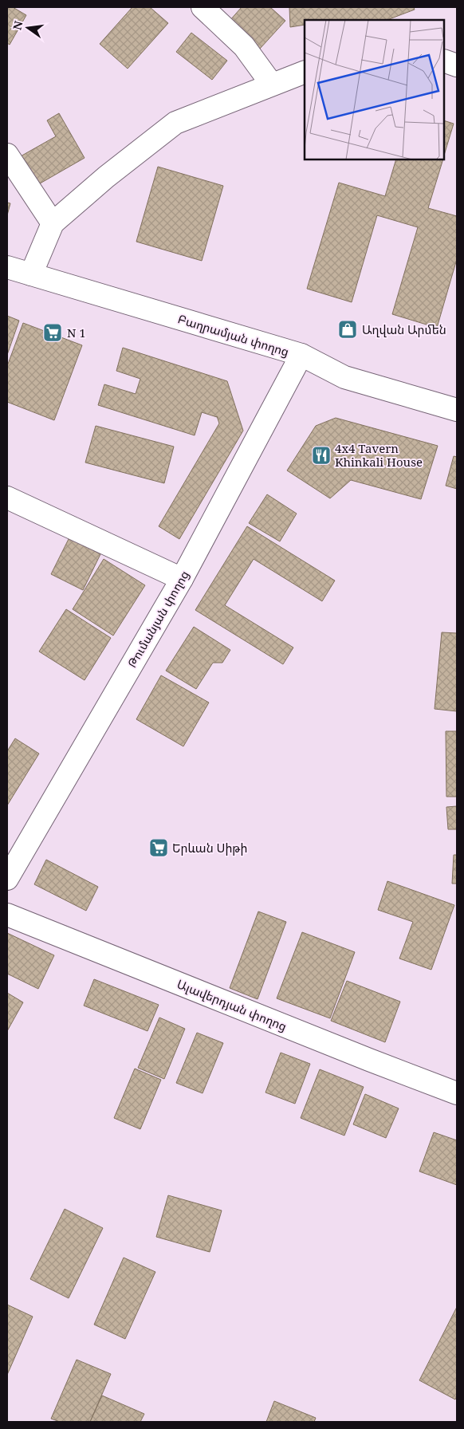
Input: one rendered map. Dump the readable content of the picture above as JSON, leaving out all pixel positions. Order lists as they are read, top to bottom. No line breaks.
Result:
{"streets":{"street":["Բաղրամյան փողոց","Թումանյան փողոց","Ալավերդյան փողոց"]},"crossings":[["Բաղրամյան փողոց","Թումանյան փողոց"]],"places":{"shop":["Աղվան Արմեն"],"supermarket":["N 1","Երևան Սիթի"],"restaurant":["4x4 Tavern Khinkali House"]},"north":"left"}
